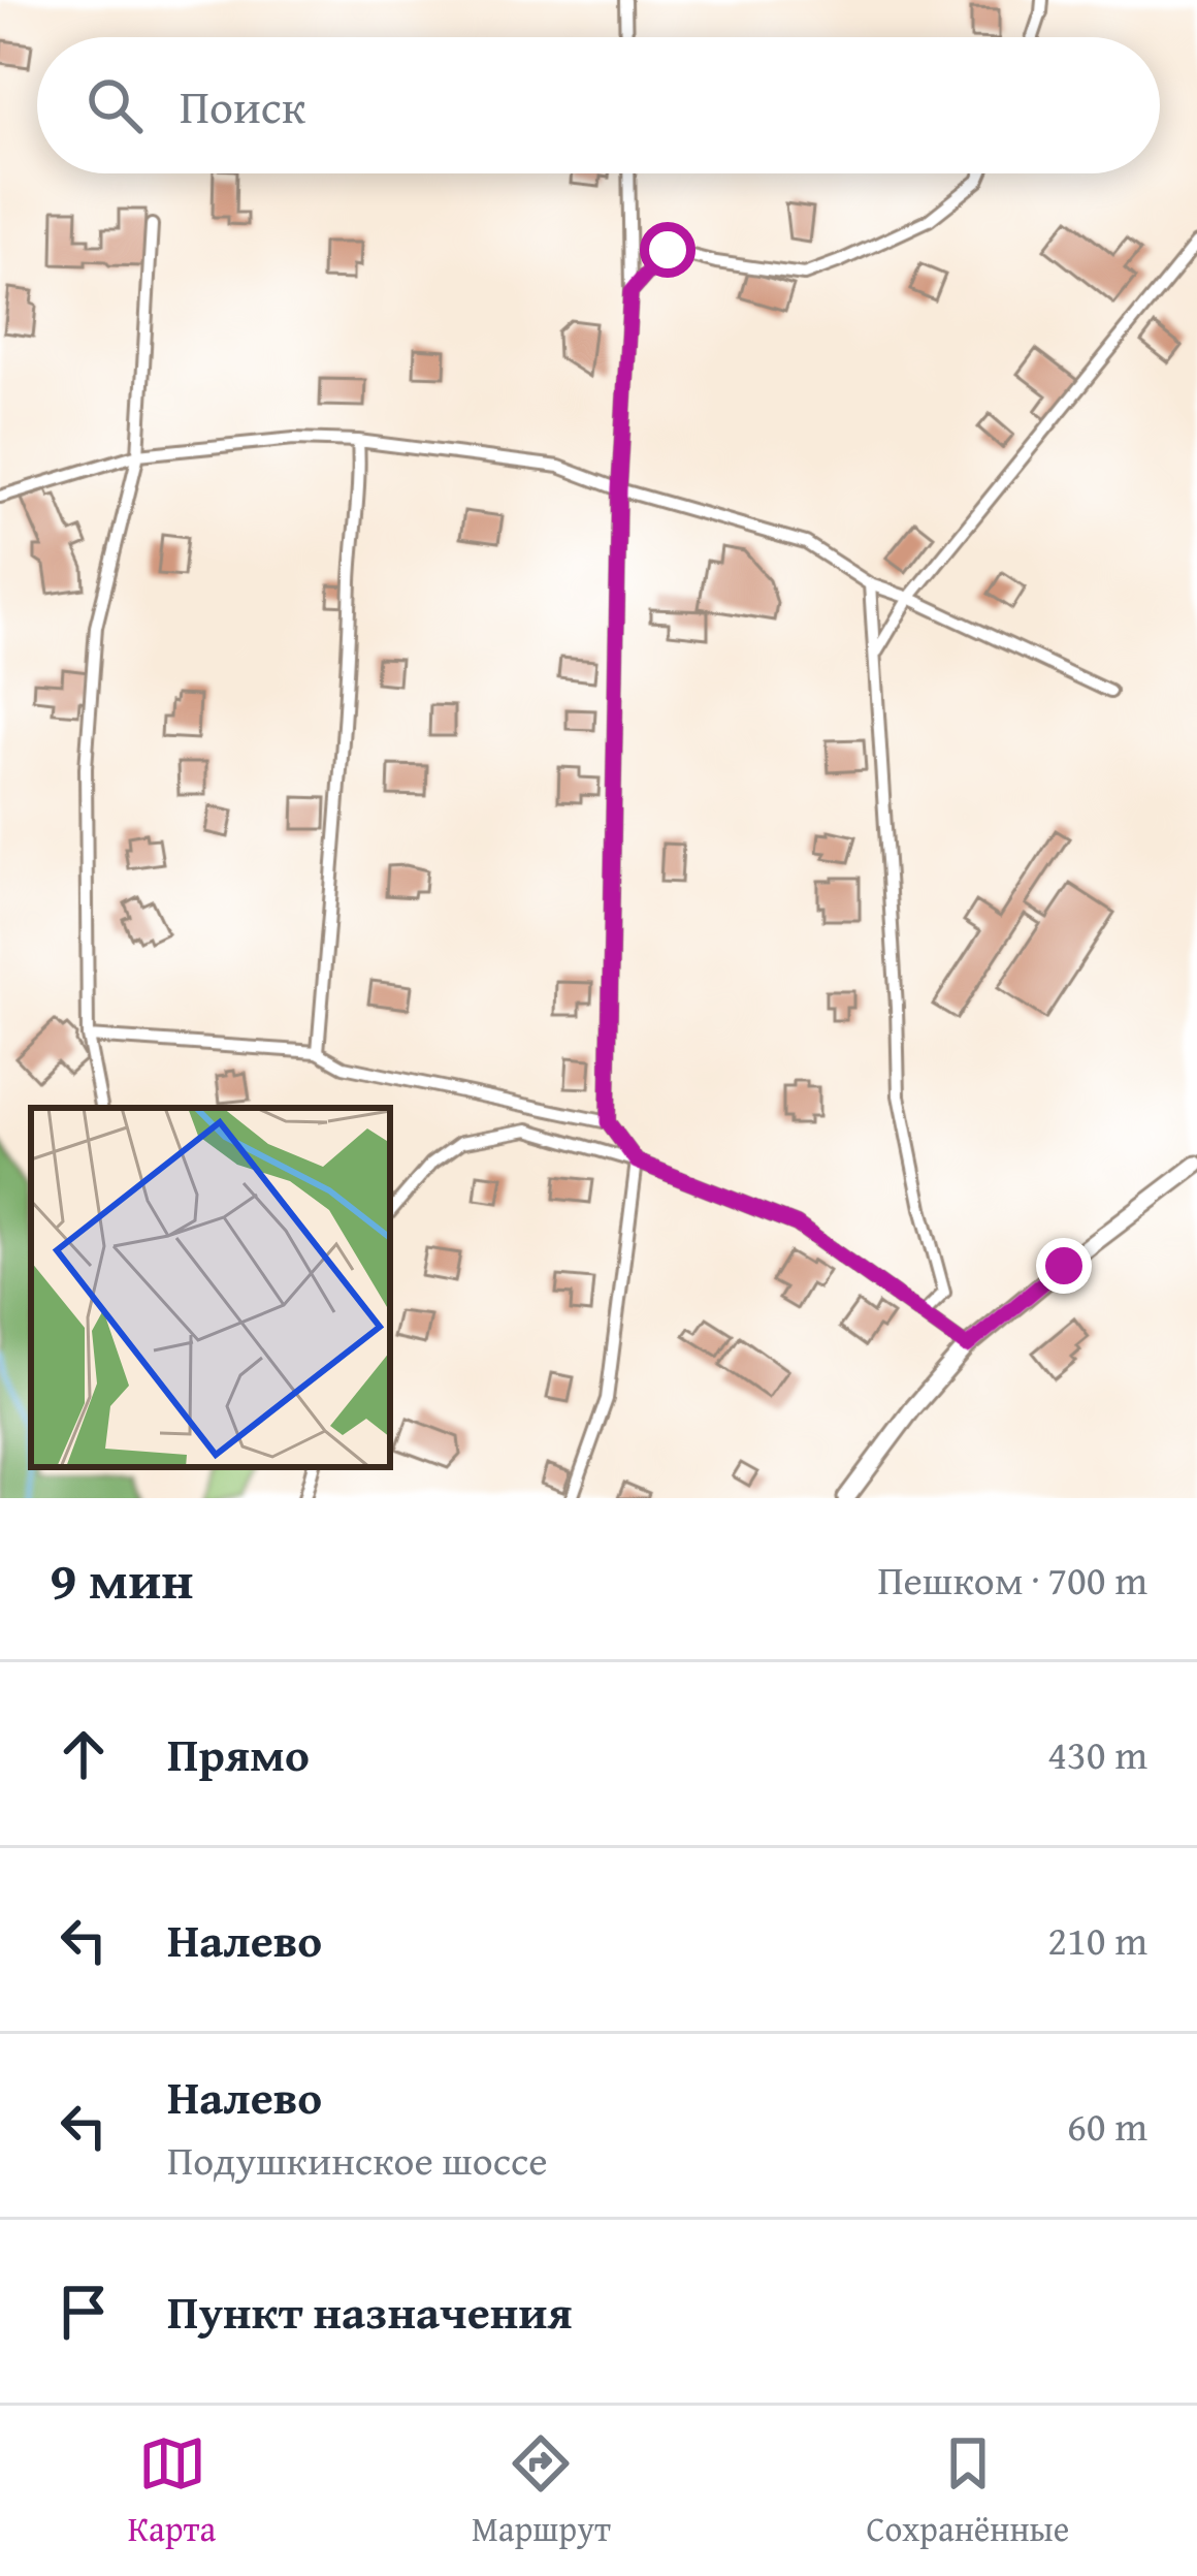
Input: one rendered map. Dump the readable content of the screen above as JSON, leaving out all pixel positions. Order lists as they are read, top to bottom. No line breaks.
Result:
{"page":{"search":"Поиск","heading":["9 мин","Пешком · 700 m"],"list":[["Прямо","430 m"],["Налево","210 m"],["Налево","Подушкинское шоссе","60 m"],"Пункт назначения"],"nav":["Карта","Маршрут","Сохранённые"]}}
